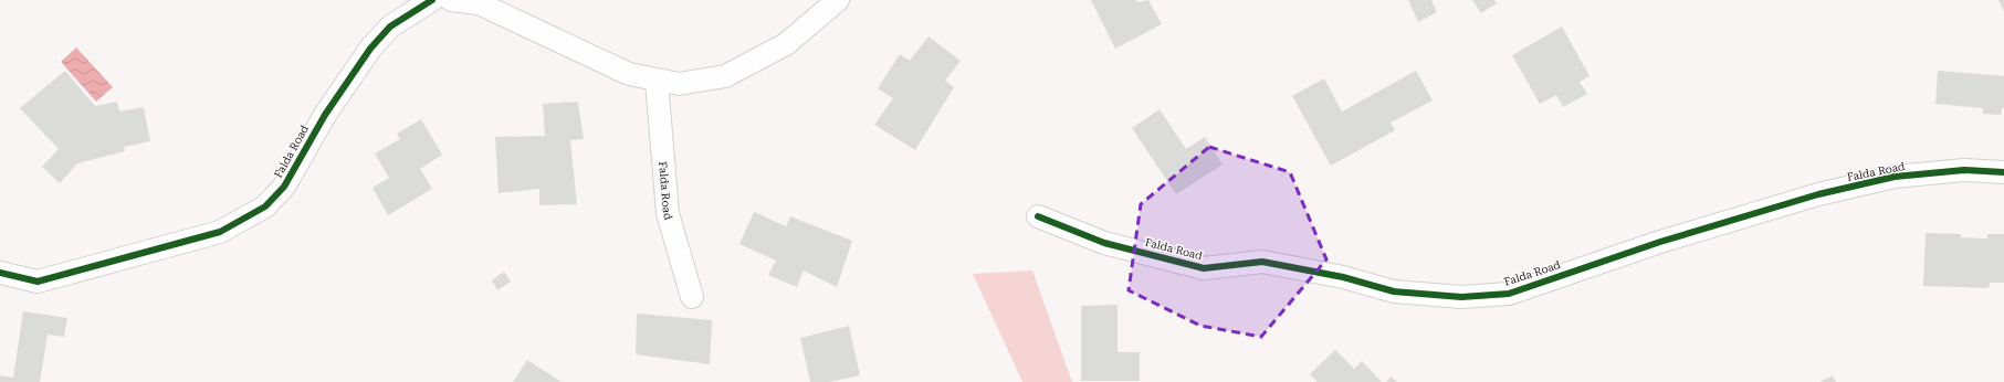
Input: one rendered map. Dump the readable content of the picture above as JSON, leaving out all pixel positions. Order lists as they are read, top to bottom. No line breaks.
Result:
{"streets":{"street":["Falda Road"]}}
